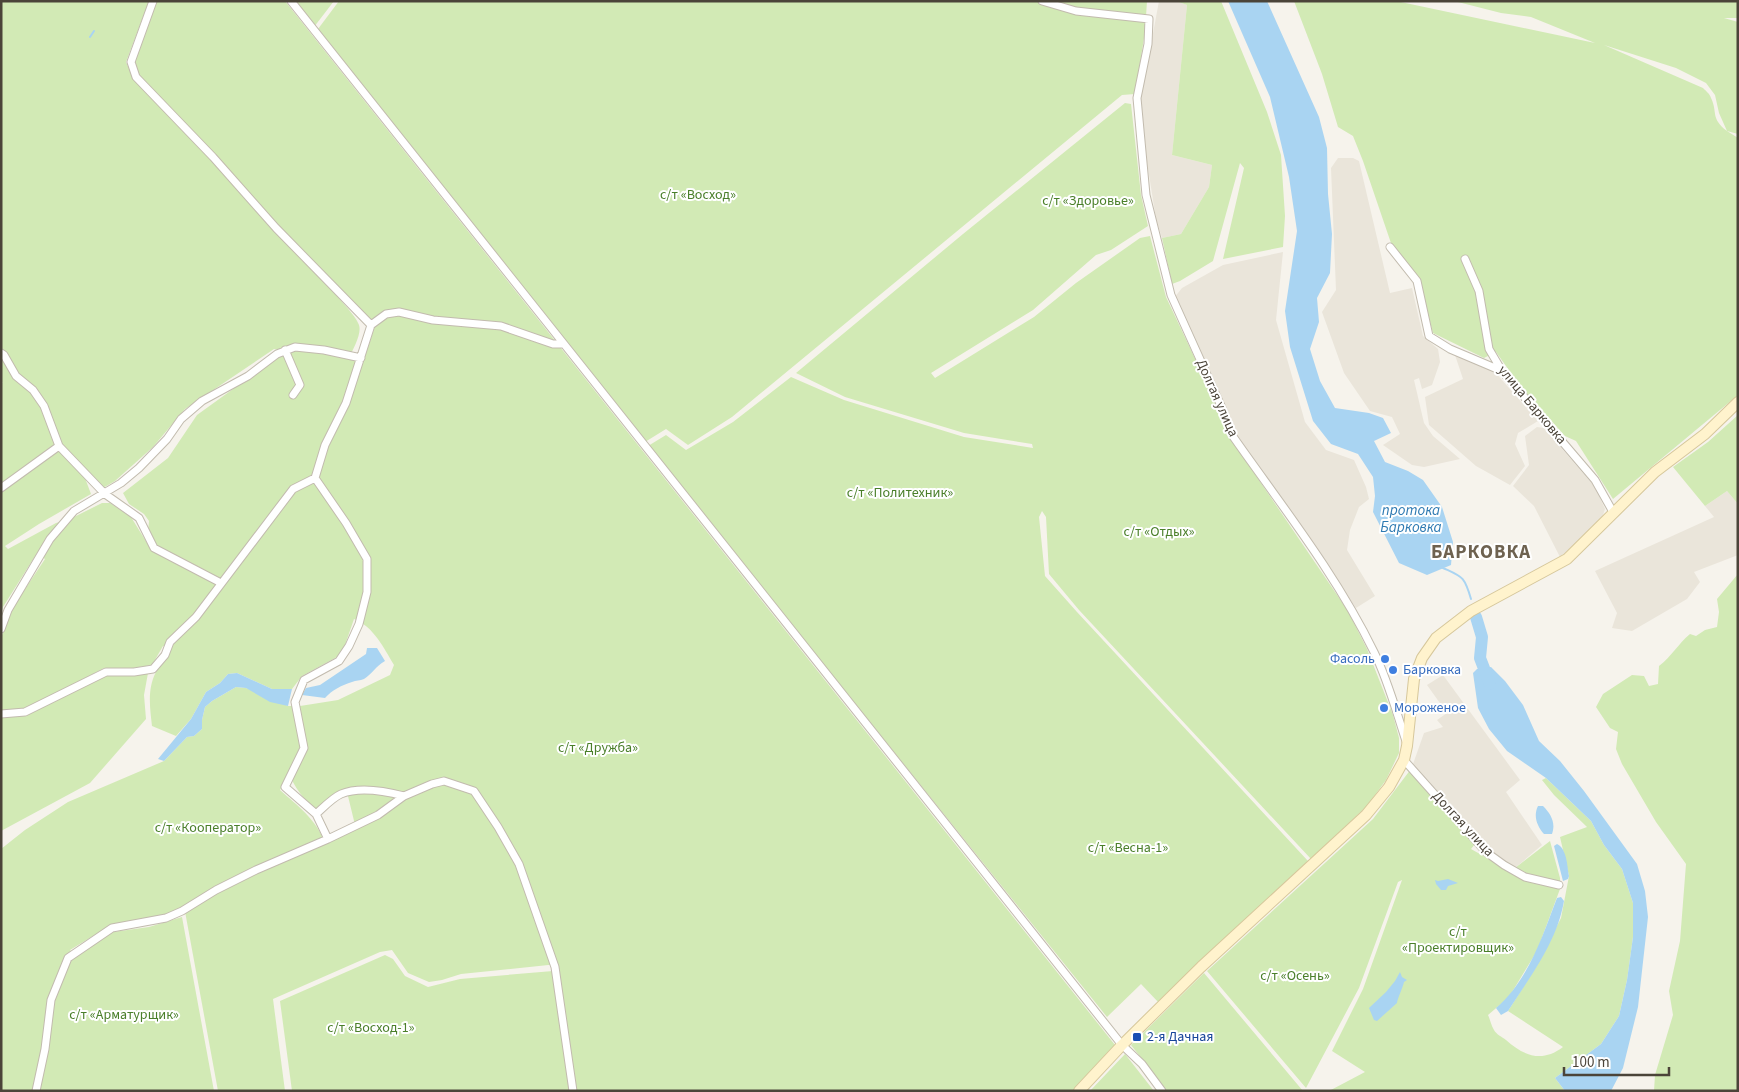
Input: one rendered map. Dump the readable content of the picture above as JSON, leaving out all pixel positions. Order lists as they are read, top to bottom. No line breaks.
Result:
{"streets":{"street":["Долгая улица","улица Барковка"]},"districts":["БАРКОВКА"],"water":["протока Барковка"],"parks":["с/т «Восход»","с/т «Здоровье»","с/т «Политехник»","с/т «Отдых»","с/т «Дружба»","с/т «Кооператор»","с/т «Весна-1»","с/т «Проектировщик»","с/т «Осень»","с/т «Арматурщик»","с/т «Восход-1»"],"places":{"other":["Фасоль","Барковка","Мороженое"],"transit":["2-я Дачная"]},"scale_bar":"100 m"}
